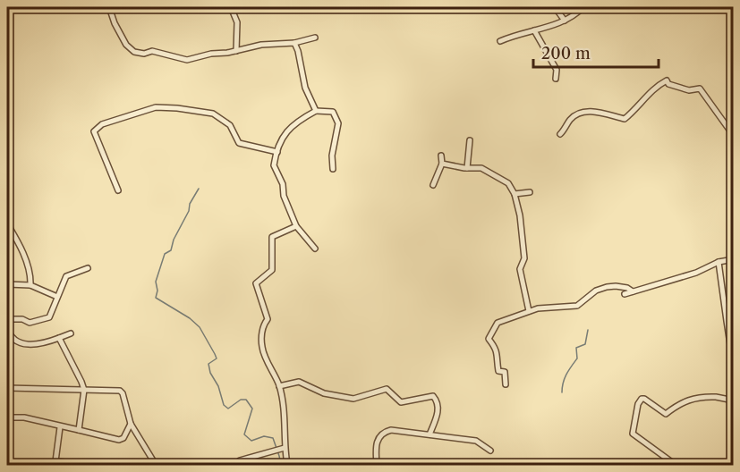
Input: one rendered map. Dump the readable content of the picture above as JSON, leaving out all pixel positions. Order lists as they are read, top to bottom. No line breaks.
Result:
{"scale_bar":"200 m"}
